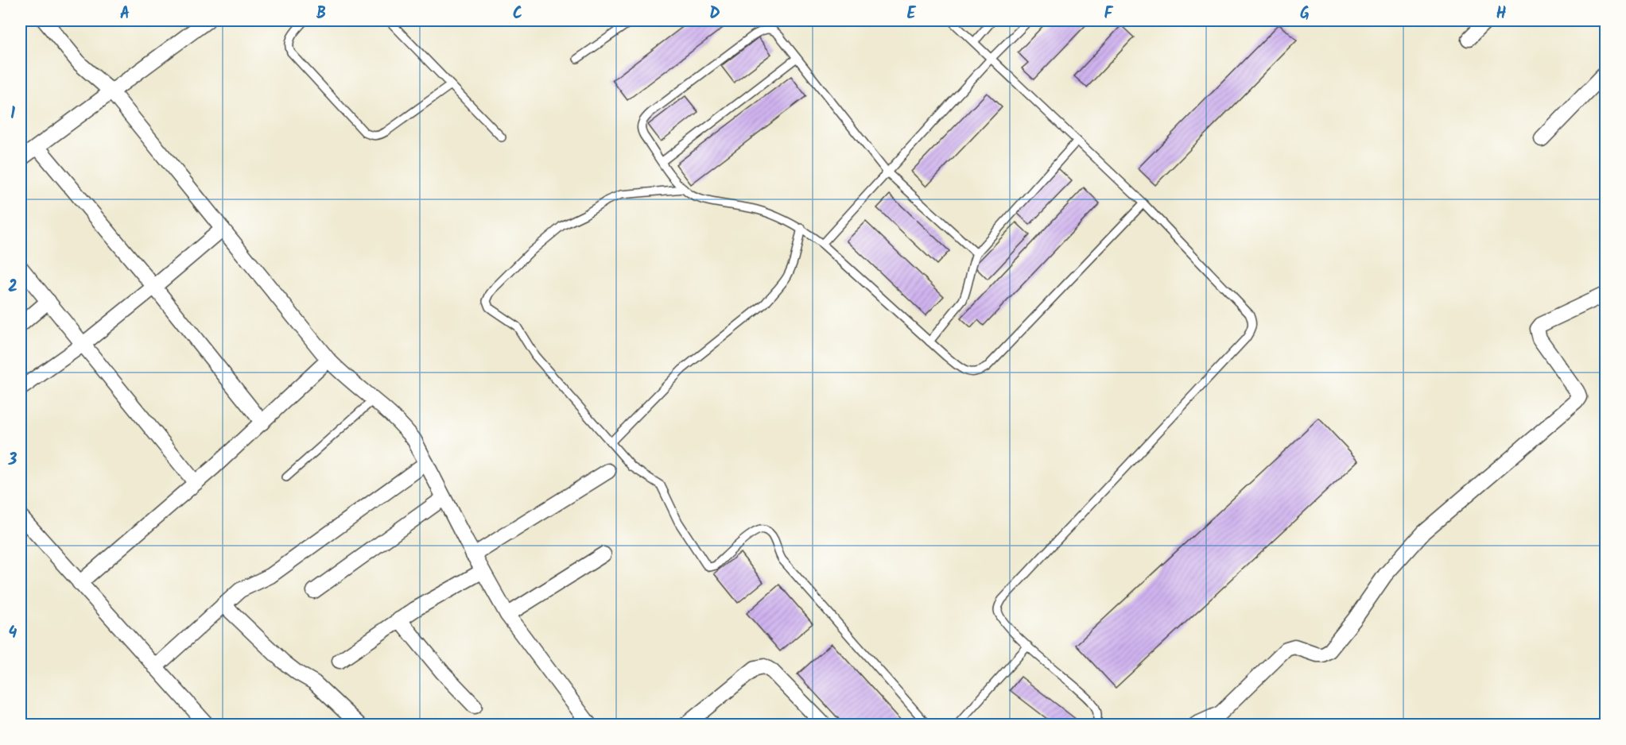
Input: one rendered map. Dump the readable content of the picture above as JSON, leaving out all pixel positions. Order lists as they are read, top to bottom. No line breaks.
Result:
{"grid":{"columns":["A","B","C","D","E","F","G","H"],"rows":["1","2","3","4"]}}
